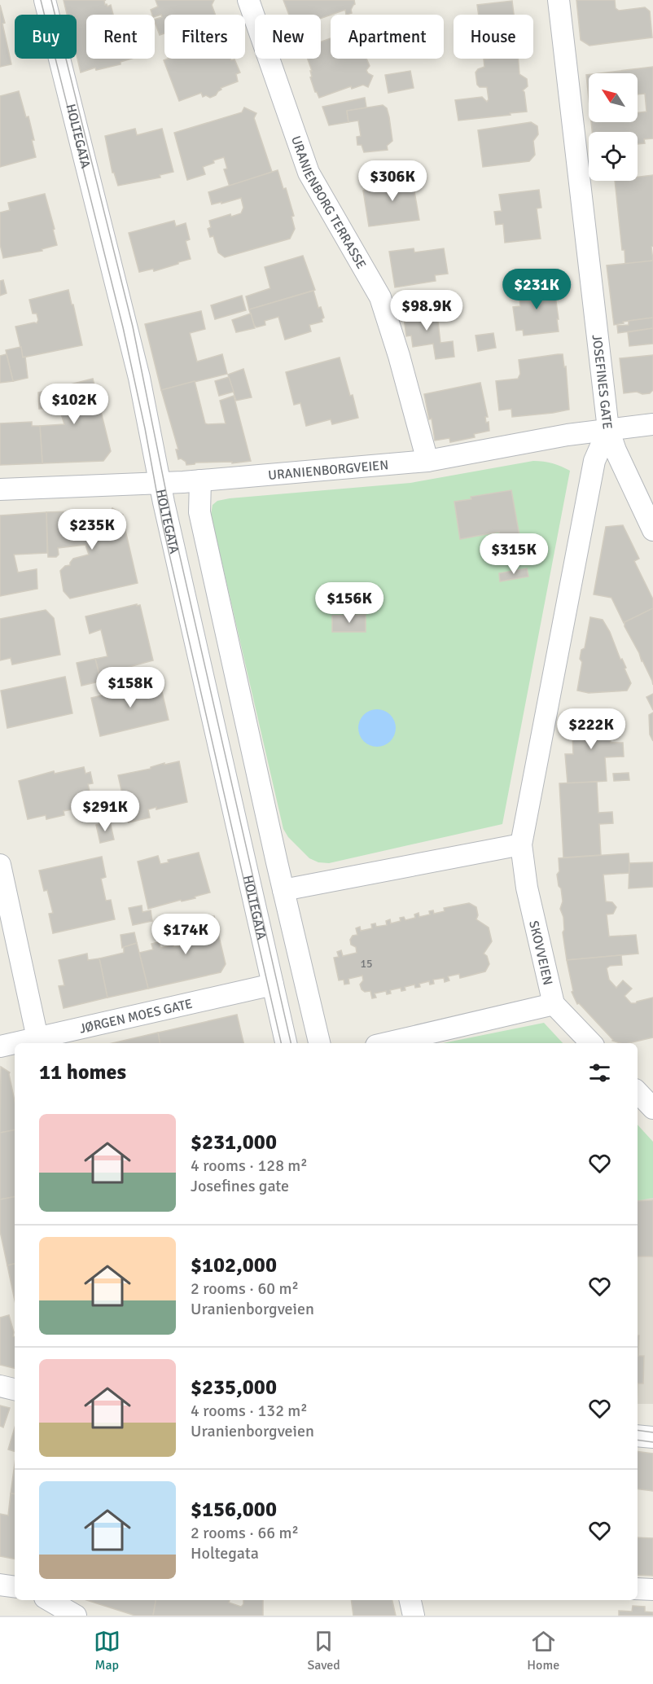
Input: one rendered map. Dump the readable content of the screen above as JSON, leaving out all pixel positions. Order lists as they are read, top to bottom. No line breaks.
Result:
{"streets":{"street":["HOLTEGATA","URANIENBORG TERRASSE","JOSEFINES GATE","URANIENBORGVEIEN","SKOVVEIEN","JØRGEN MOES GATE"]},"crossings":[["HOLTEGATA","URANIENBORGVEIEN"],["HOLTEGATA","JØRGEN MOES GATE"],["URANIENBORG TERRASSE","URANIENBORGVEIEN"],["JOSEFINES GATE","URANIENBORGVEIEN"],["JOSEFINES GATE","SKOVVEIEN"]],"house_numbers":["15"],"north":"top left","page":{"chip":["Buy","Rent","Filters","New","Apartment","House"],"price":["$306K","$231K","$98.9K","$102K","$235K","$315K","$156K","$158K","$222K","$291K","$174K"],"heading":"11 homes","list":[{"name":"$231,000","note":"4 rooms · 128 m² · Josefines gate"},{"name":"$102,000","note":"2 rooms · 60 m² · Uranienborgveien"},{"name":"$235,000","note":"4 rooms · 132 m² · Uranienborgveien"},{"name":"$156,000","note":"2 rooms · 66 m² · Holtegata"}],"tabs":["Map","Saved","Home"]}}
